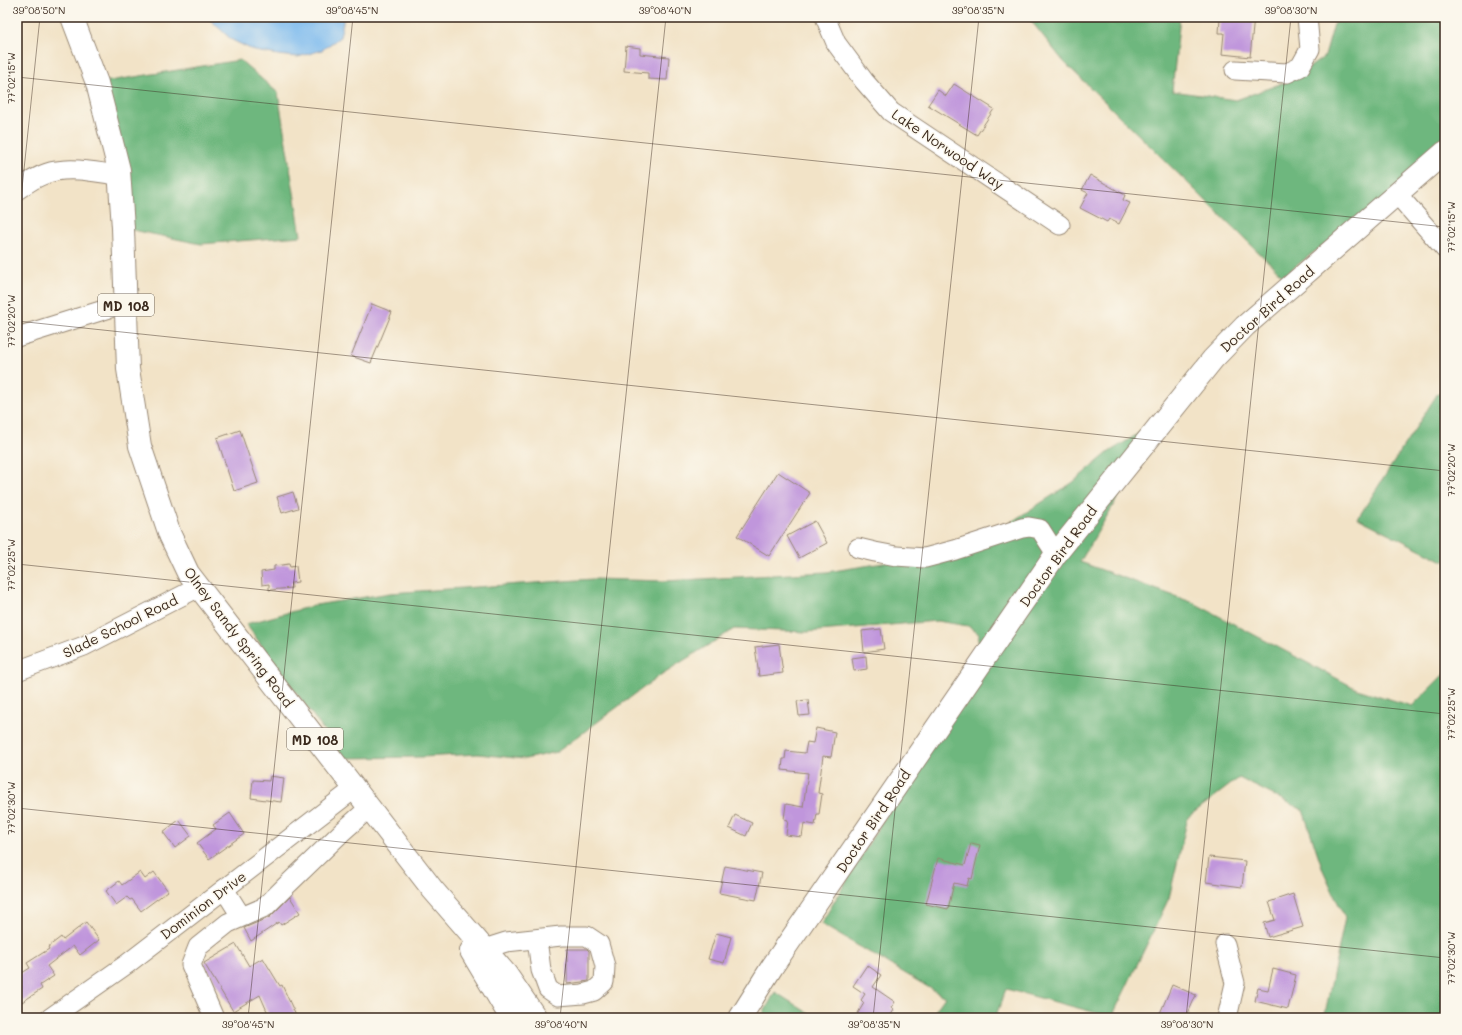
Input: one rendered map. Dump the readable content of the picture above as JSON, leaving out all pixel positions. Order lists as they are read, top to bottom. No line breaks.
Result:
{"streets":{"main road":["MD 108","Doctor Bird Road","Olney Sandy Spring Road"],"street":["Lake Norwood Way","Slade School Road","Dominion Drive"]},"crossings":[["Slade School Road","Olney Sandy Spring Road"],["Olney Sandy Spring Road","Dominion Drive"]],"coordinates":["39°08'50\"N","39°08'45\"N","39°08'40\"N","39°08'35\"N","39°08'30\"N","77°02'15\"W","77°02'20\"W","77°02'25\"W","77°02'30\"W"]}
